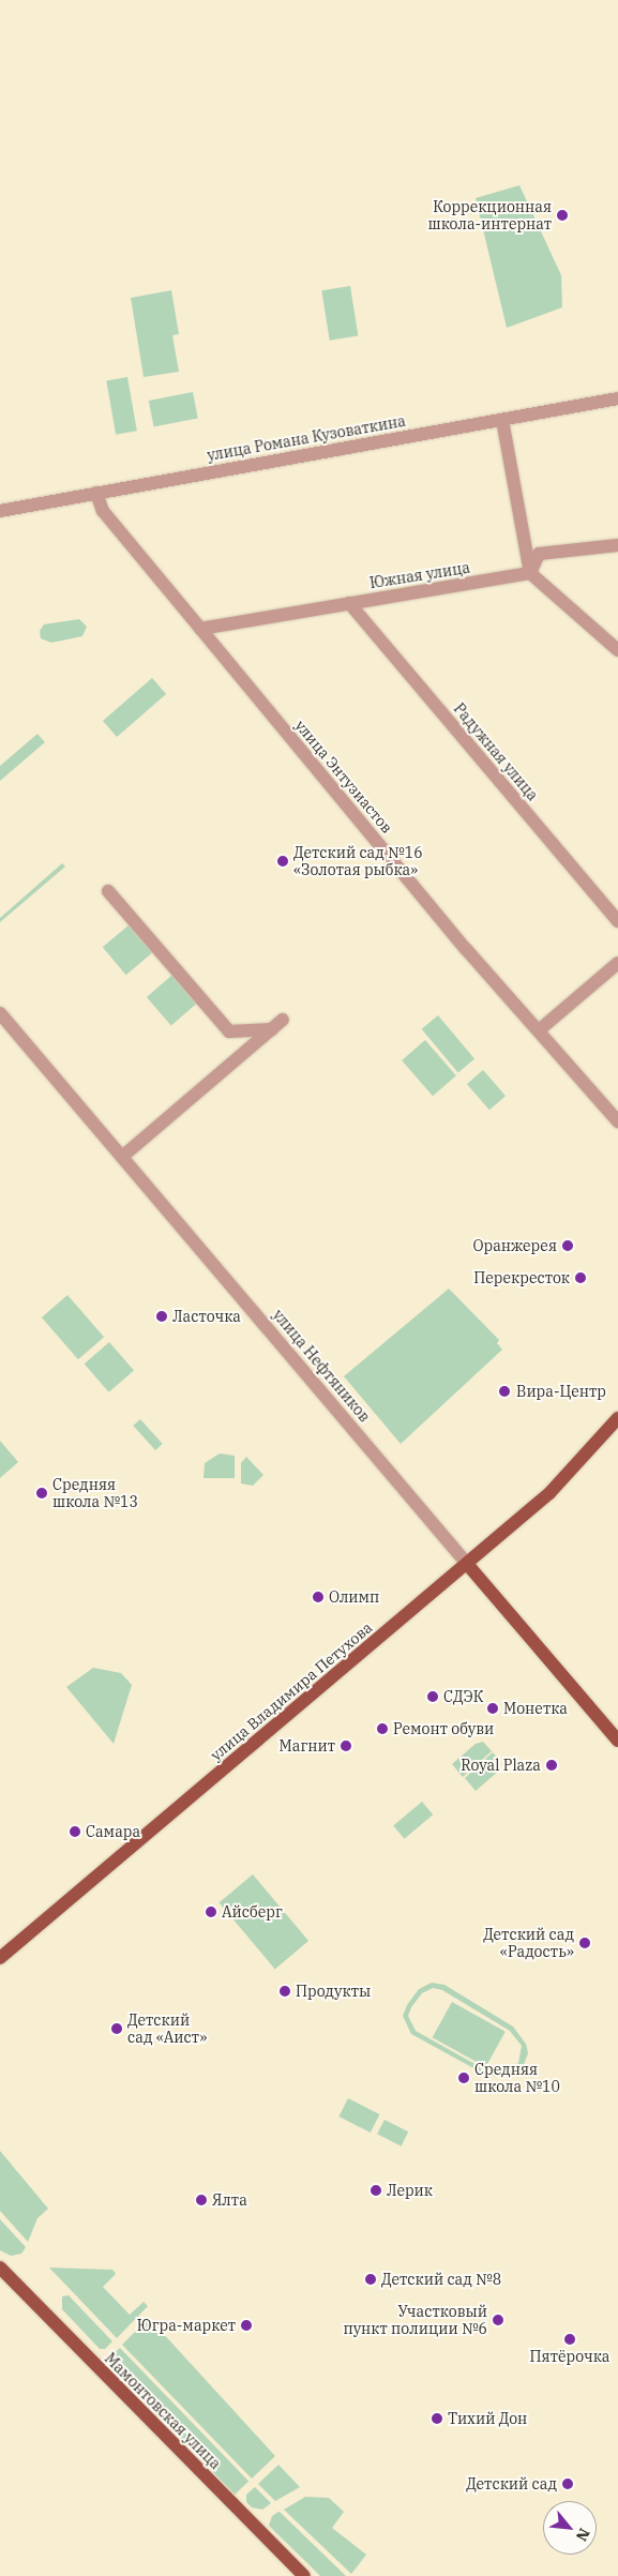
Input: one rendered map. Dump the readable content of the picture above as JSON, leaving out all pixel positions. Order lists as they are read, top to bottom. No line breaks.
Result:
{"streets":{"main road":["улица Нефтяников","улица Владимира Петухова","Мамонтовская улица"],"street":["улица Романа Кузоваткина","Южная улица","Радужная улица","улица Энтузиастов"]},"crossings":[["улица Романа Кузоваткина","улица Энтузиастов"],["Южная улица","Радужная улица"],["Южная улица","улица Энтузиастов"],["улица Нефтяников","улица Владимира Петухова"]],"places":["Коррекционная школа-интернат","Детский сад №16 «Золотая рыбка»","Оранжерея","Перекресток","Ласточка","Вира-Центр","Средняя школа №13","Олимп","СДЭК","Монетка","Ремонт обуви","Магнит","Royal Plaza","Самара","Айсберг","Детский сад «Радость»","Продукты","Детский сад «Аист»","Средняя школа №10","Лерик","Ялта","Детский сад №8","Участковый пункт полиции №6","Югра-маркет","Пятёрочка","Тихий Дон","Детский сад"],"north":"bottom right"}
